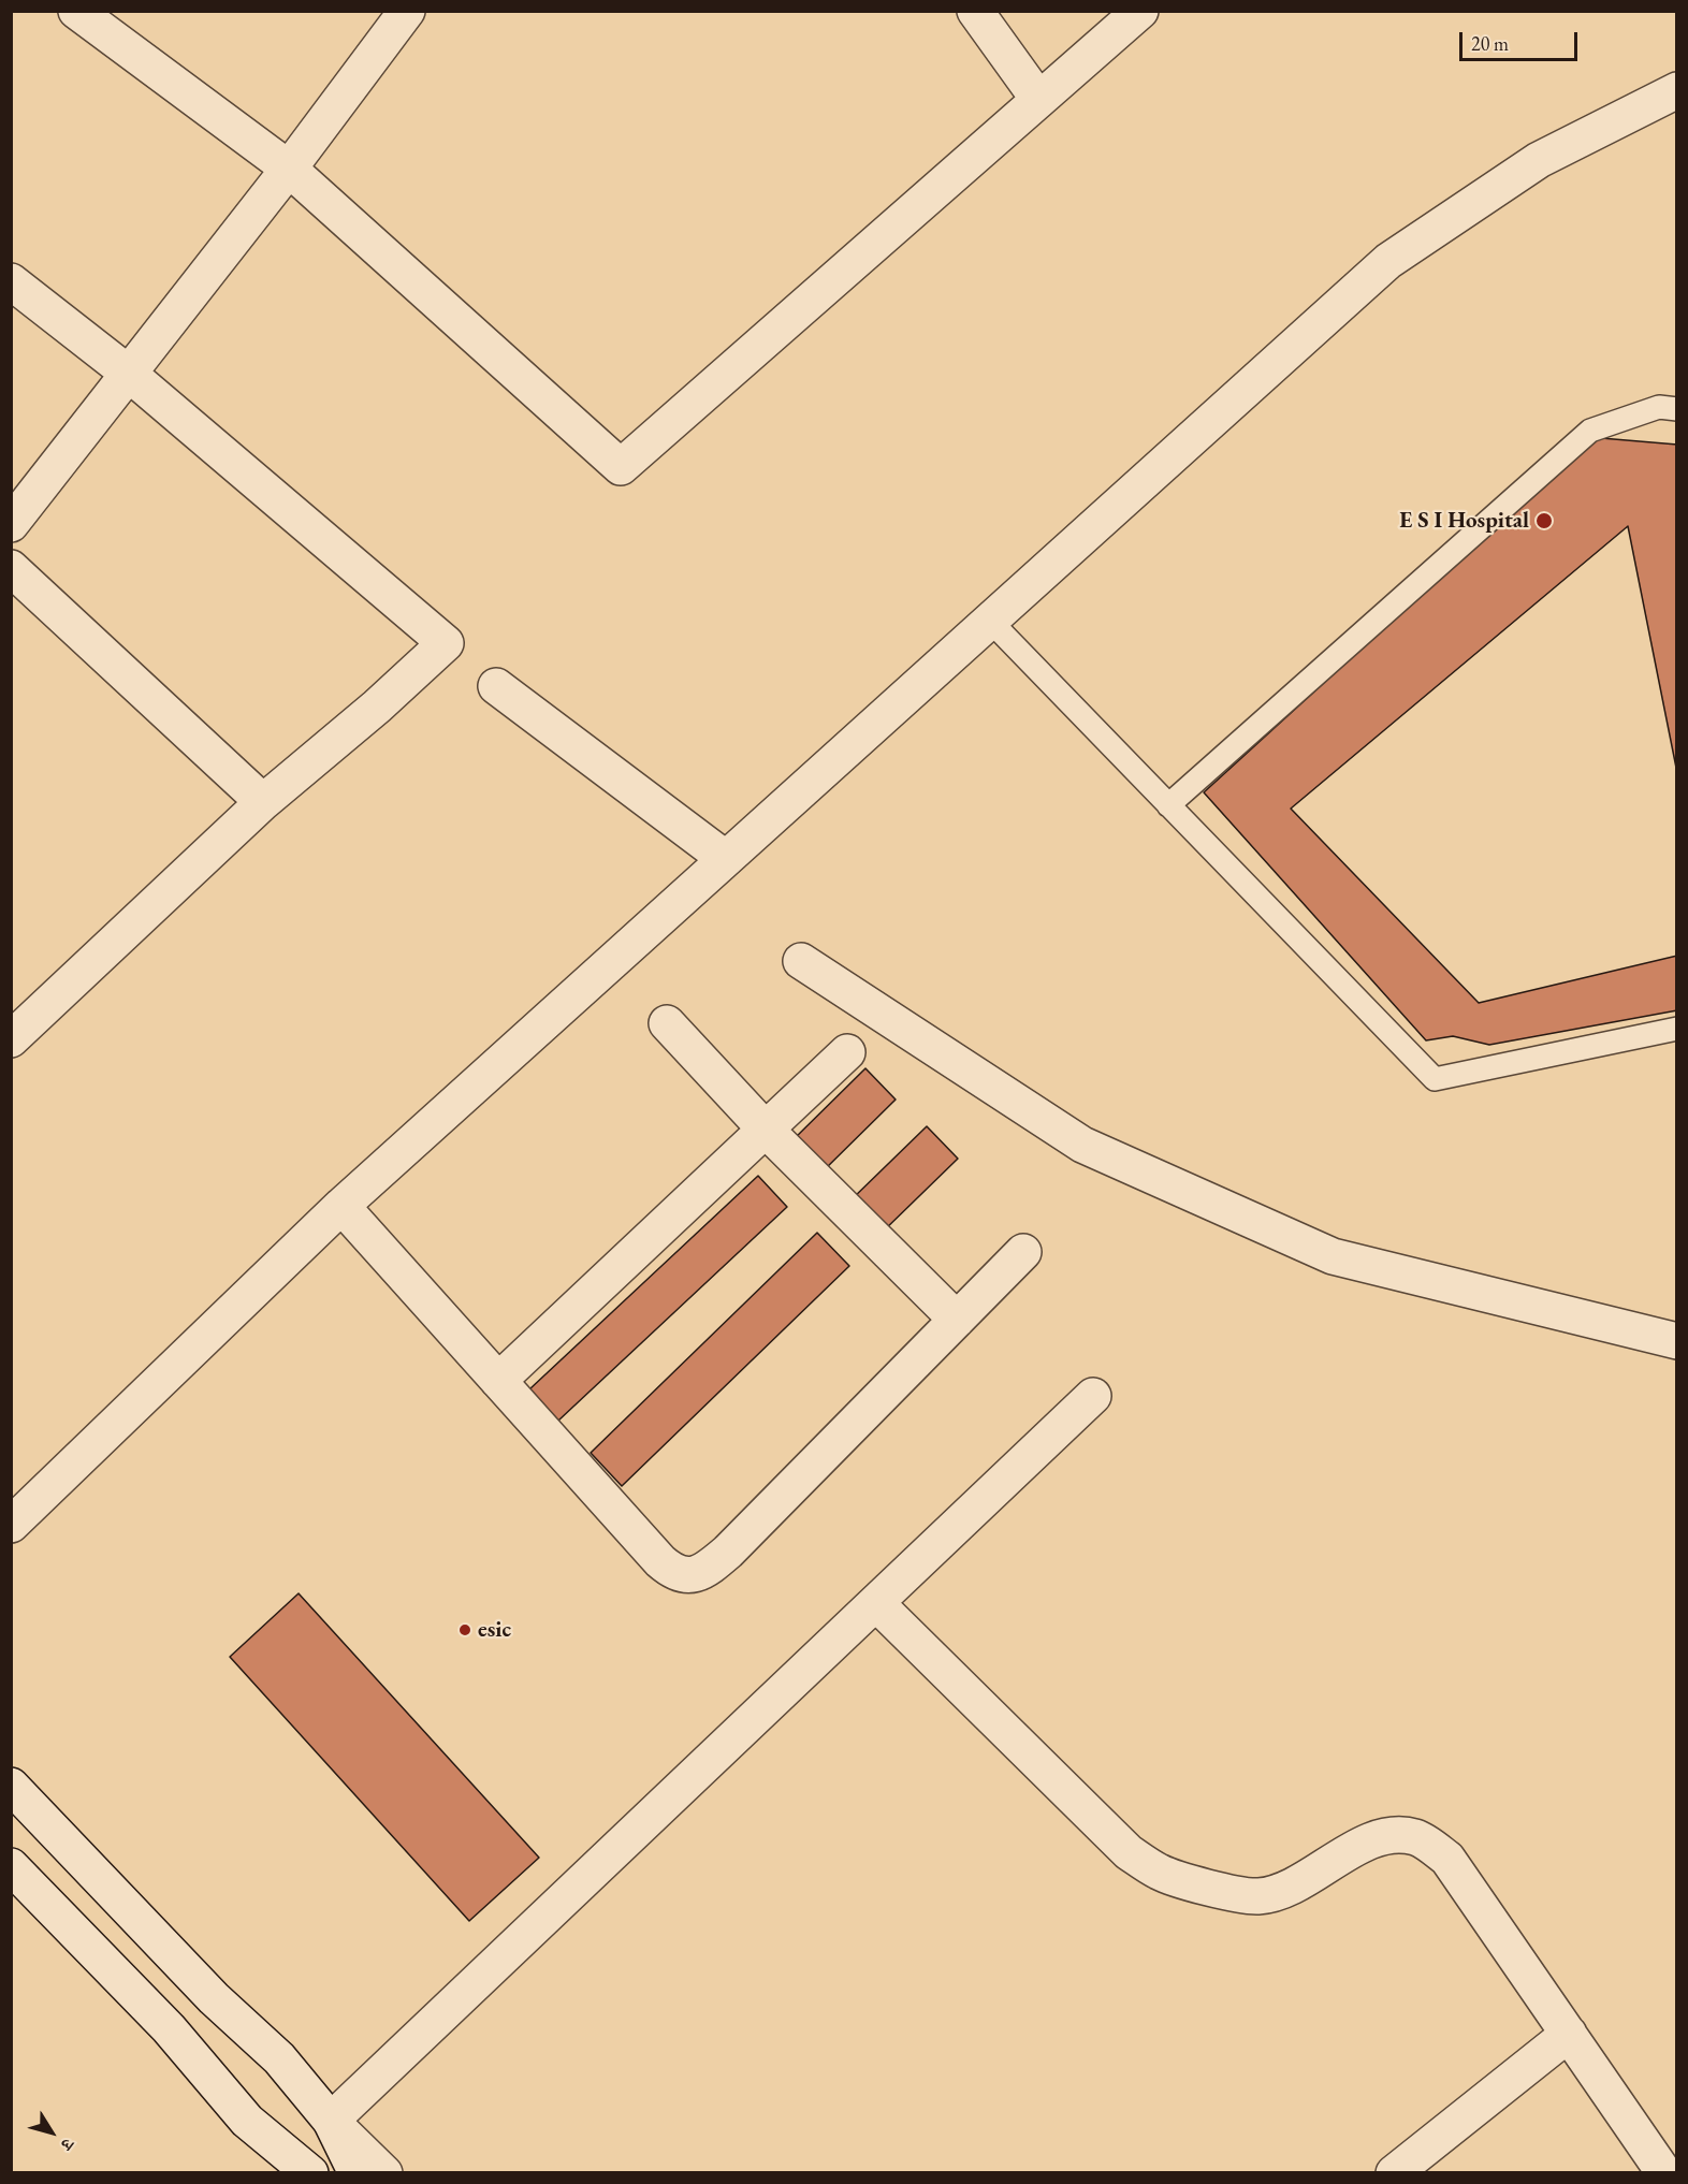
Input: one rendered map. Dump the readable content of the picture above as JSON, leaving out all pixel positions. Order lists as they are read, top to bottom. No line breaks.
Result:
{"places":["E S I Hospital","esic"],"scale_bar":"20 m","north":"bottom right"}
